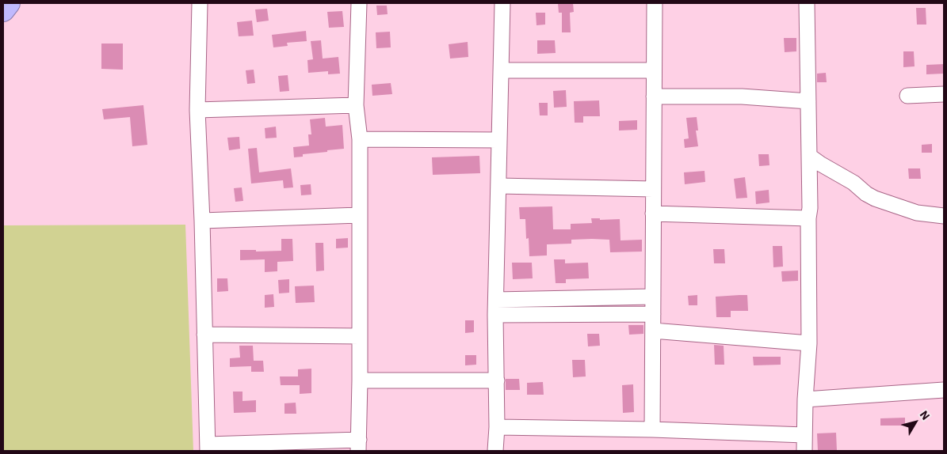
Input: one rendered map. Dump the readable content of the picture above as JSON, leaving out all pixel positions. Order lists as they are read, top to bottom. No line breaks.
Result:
{"north":"top right"}
